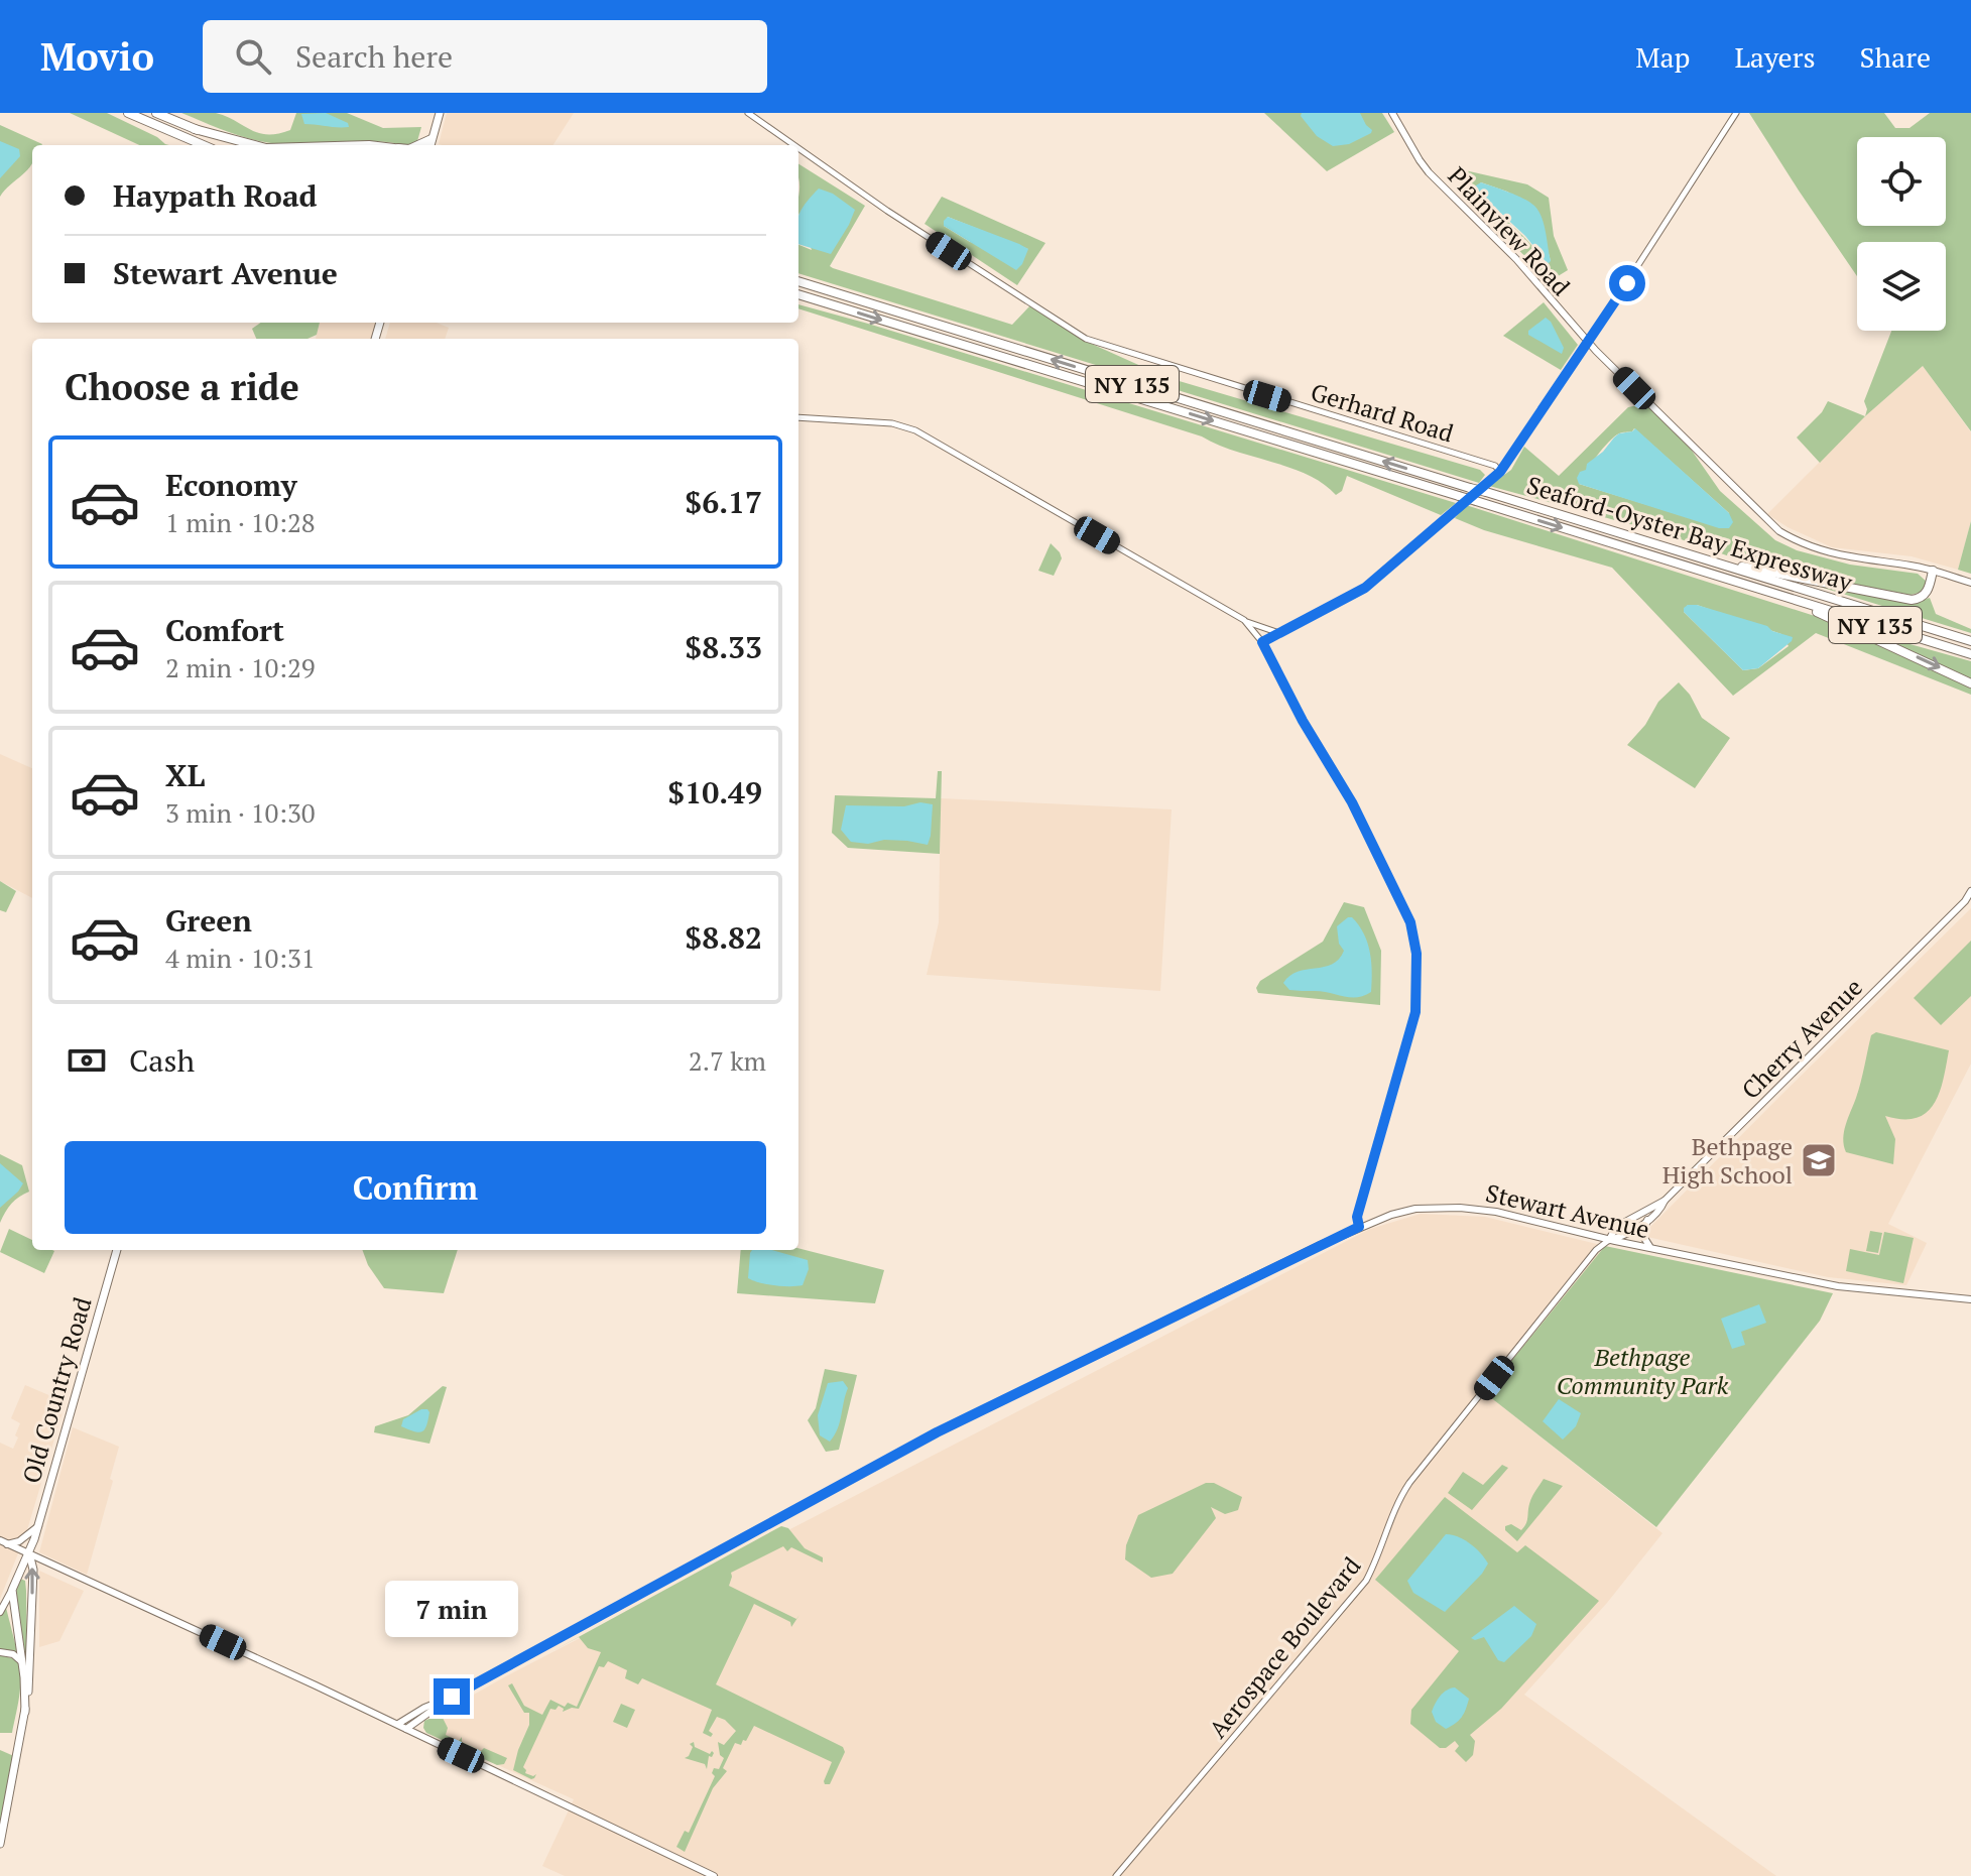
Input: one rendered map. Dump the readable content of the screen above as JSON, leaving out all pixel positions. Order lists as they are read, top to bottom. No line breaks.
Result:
{"streets":{"highway":["NY 135","Seaford-Oyster Bay Expressway"],"main road":["Plainview Road","Cherry Avenue","Stewart Avenue","Old Country Road"],"street":["Gerhard Road","Aerospace Boulevard"]},"crossings":[["Cherry Avenue","Stewart Avenue"],["Cherry Avenue","Aerospace Boulevard"],["Stewart Avenue","Aerospace Boulevard"]],"parks":["Bethpage Community Park"],"places":{"school or university":["Bethpage High School"]},"page":{"header":"Movio","search":"Search here","nav":["Map","Layers","Share"],"banner":["Haypath Road","Stewart Avenue"],"heading":"Choose a ride","list":[{"name":"Economy","note":"1 min · 10:28","value":"$6.17"},{"name":"Comfort","note":"2 min · 10:29","value":"$8.33"},{"name":"XL","note":"3 min · 10:30","value":"$10.49"},{"name":"Green","note":"4 min · 10:31","value":"$8.82"}],"pay":["Cash","2.7 km"],"buttons":"Confirm","bubble":"7 min"}}
